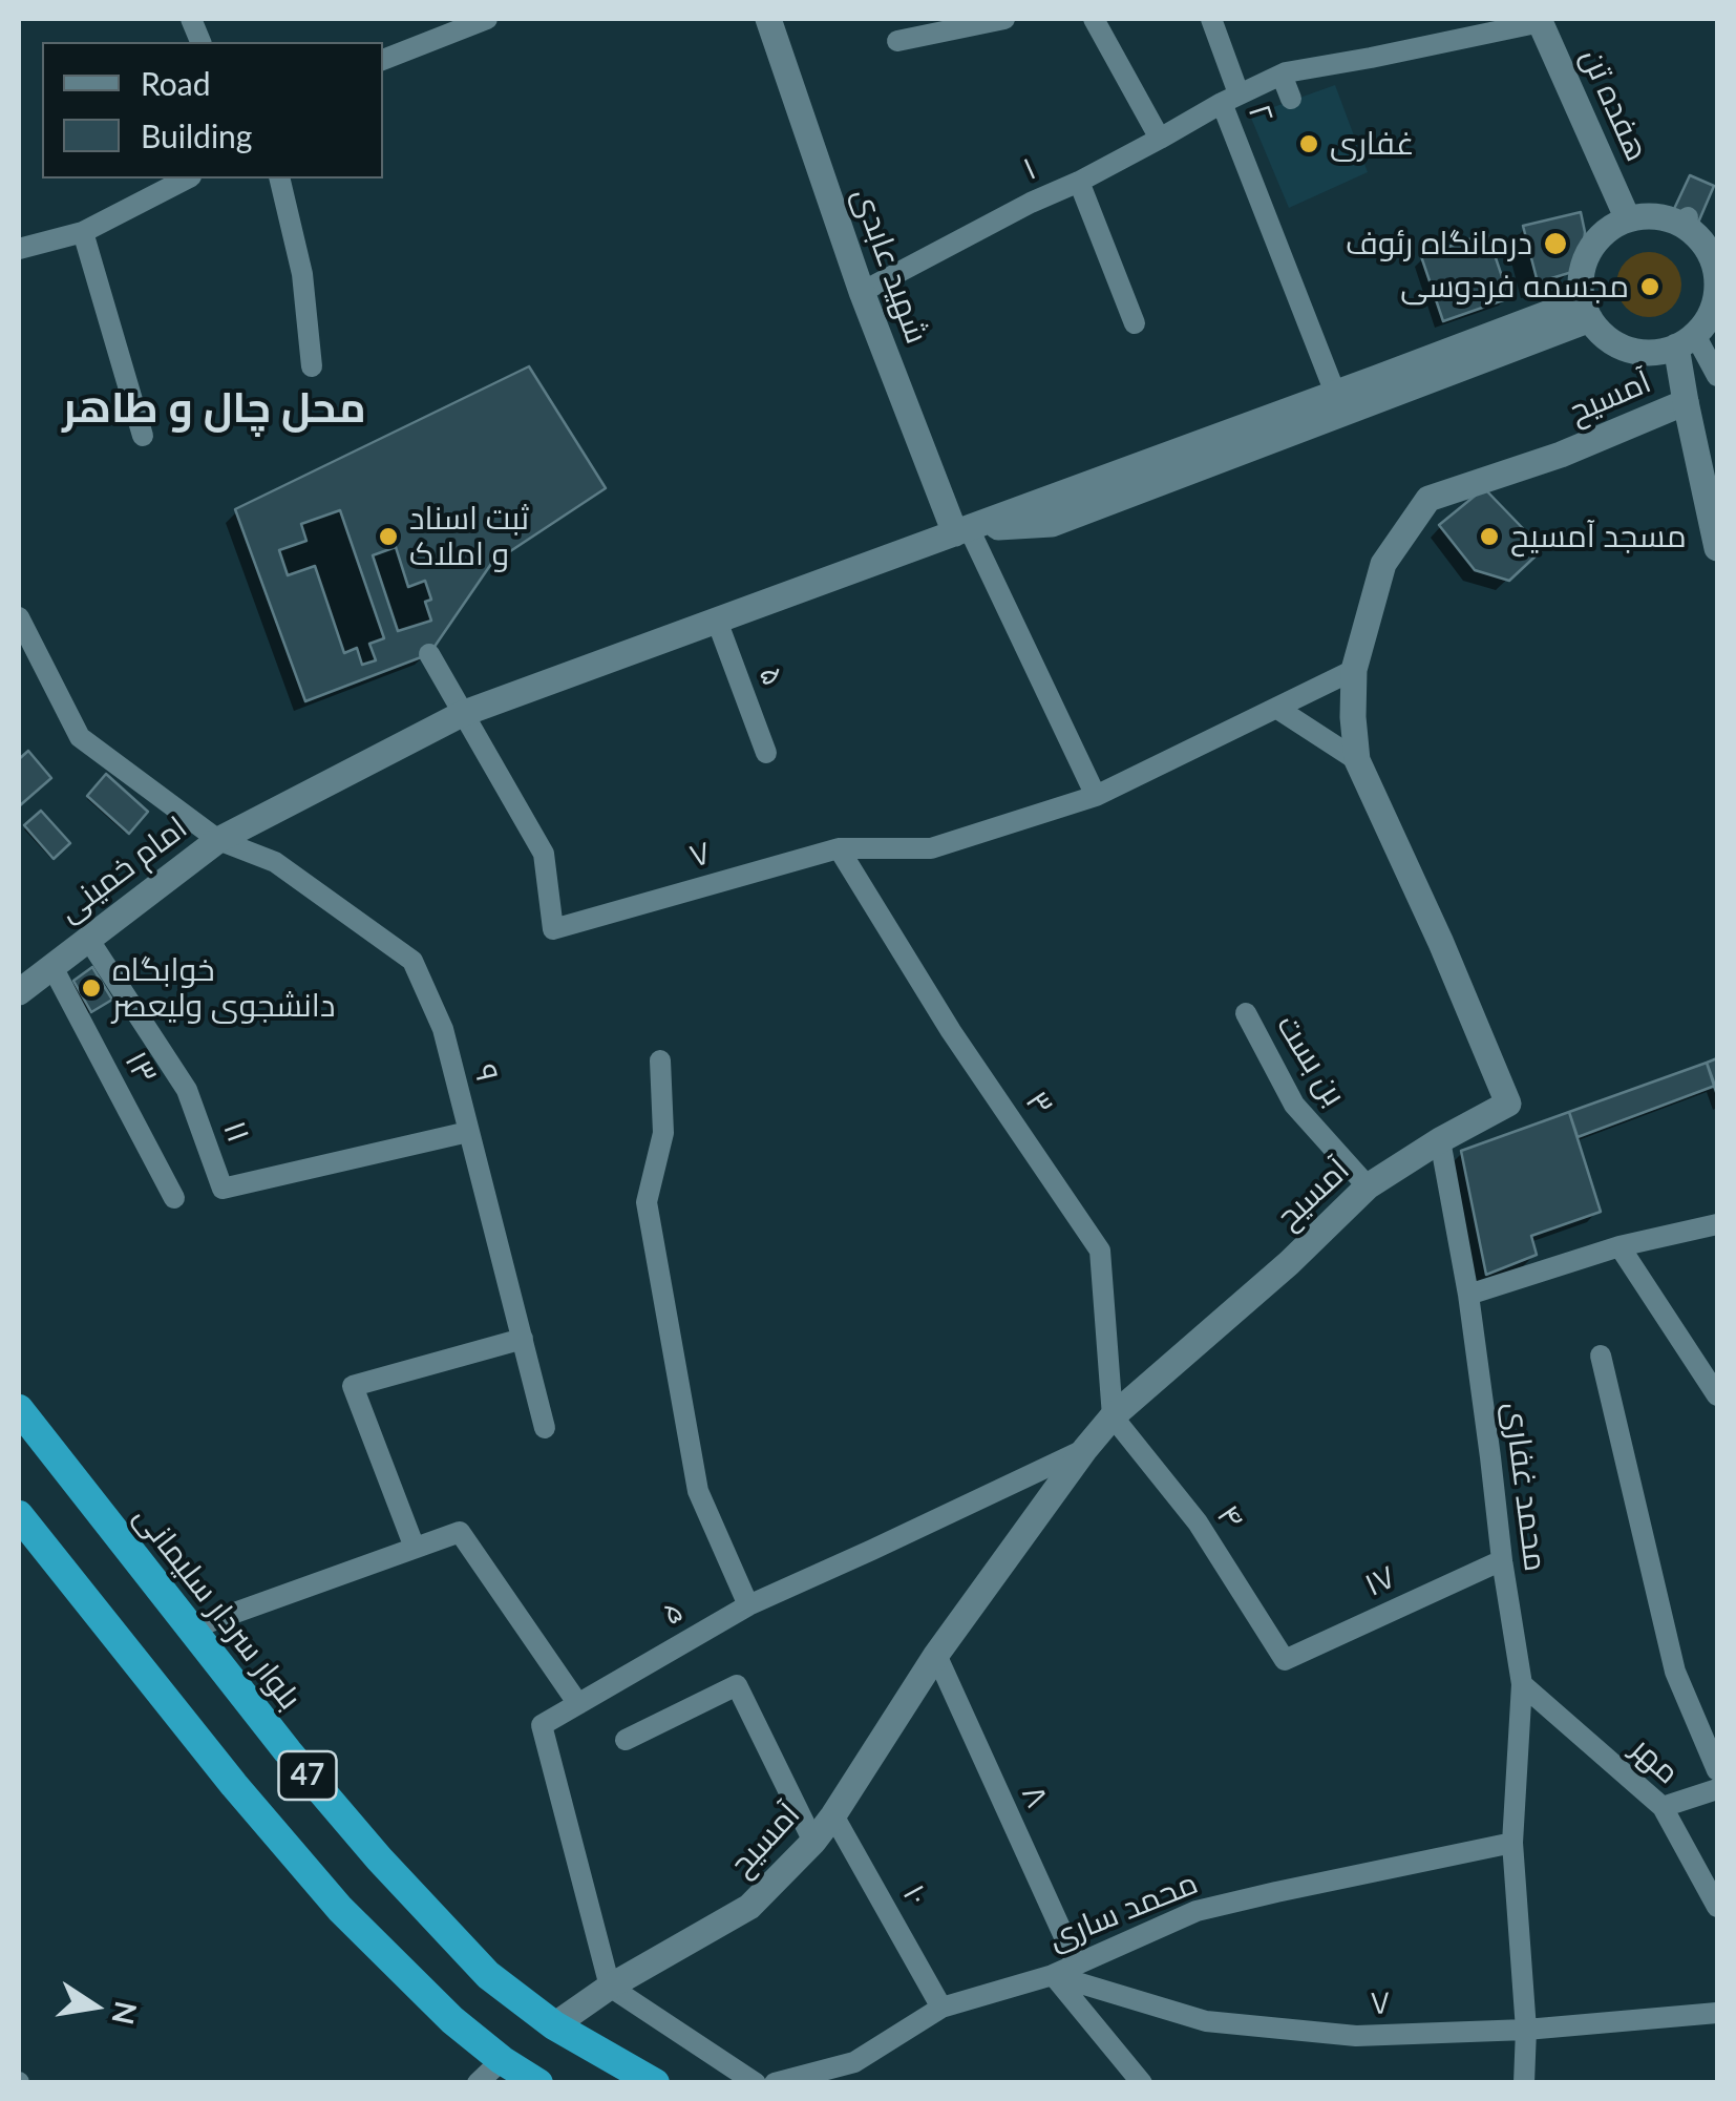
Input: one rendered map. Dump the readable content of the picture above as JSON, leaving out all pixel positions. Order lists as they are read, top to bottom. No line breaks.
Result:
{"streets":{"highway":["بلوار سردار سلیمانی","47"],"main road":["هفده تن","شهید عابدی","آمسیح","امام خمینی"],"street":["۲","۱","۵","۷","بن بست","۱۳","۹","۳","۱۱","محمد غفاری","۴","۱۷","مهر","۸","۱۰","محمد ساری"]},"crossings":[["هفده تن","۲"],["هفده تن","امام خمینی"],["۲","۱"],["۲","امام خمینی"],["۱","شهید عابدی"],["شهید عابدی","امام خمینی"],["آمسیح","۵"],["آمسیح","۷"],["آمسیح","بن بست"],["آمسیح","۳"],["آمسیح","محمد غفاری"],["آمسیح","۴"],["آمسیح","بلوار سردار سلیمانی"],["آمسیح","۸"],["آمسیح","۱۰"],["۵","امام خمینی"],["۷","امام خمینی"],["۷","۳"],["۷","محمد غفاری"],["۷","محمد ساری"],["امام خمینی","۱۳"],["امام خمینی","۹"],["امام خمینی","۱۱"],["۹","۱۱"],["۳","۴"],["محمد غفاری","۱۷"],["محمد غفاری","مهر"],["محمد غفاری","محمد ساری"],["۴","۱۷"],["۸","محمد ساری"],["۱۰","محمد ساری"]],"districts":["محل چال و طاهر"],"places":["غفاری","درمانگاه رئوف","مجسمه فردوسی","ثبت اسناد و املاک","مسجد آمسیح","خوابگاه دانشجوی ولیعصر"],"legend":["Road","Building"],"north":"right"}
